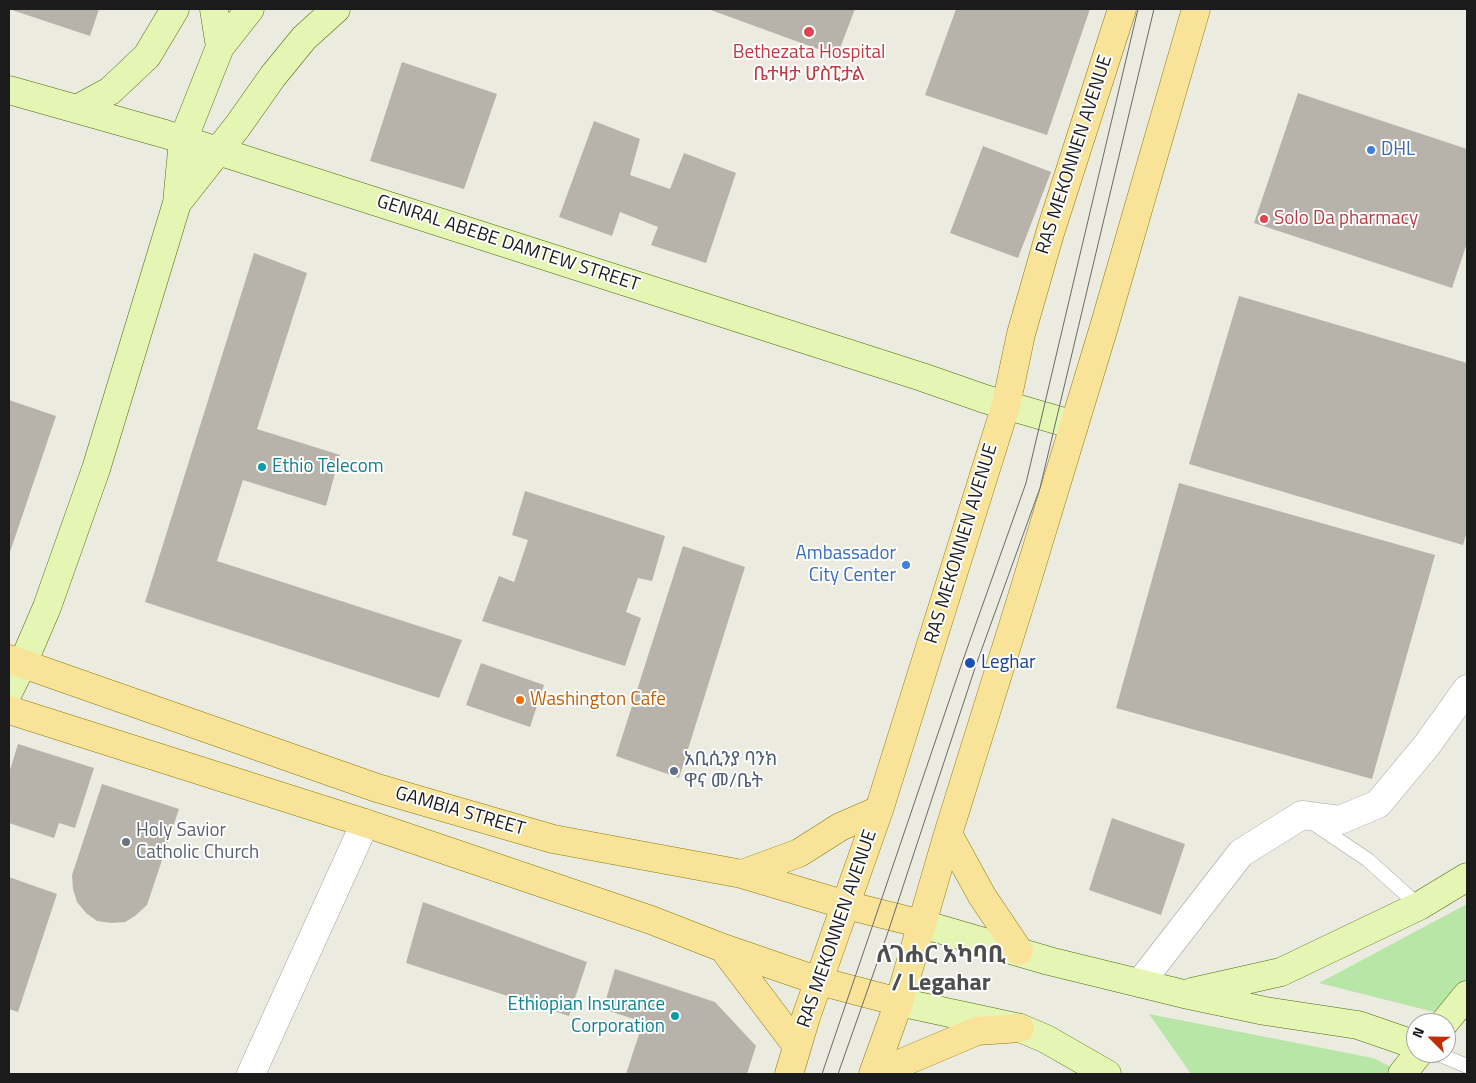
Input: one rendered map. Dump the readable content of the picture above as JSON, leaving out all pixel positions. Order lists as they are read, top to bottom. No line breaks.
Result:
{"streets":{"main road":["RAS MEKONNEN AVENUE","GENRAL ABEBE DAMTEW STREET","GAMBIA STREET"]},"crossings":[["RAS MEKONNEN AVENUE","GENRAL ABEBE DAMTEW STREET"],["RAS MEKONNEN AVENUE","GAMBIA STREET"]],"districts":["ለገሐር አካባቢ / Legahar"],"places":["Bethezata Hospital ቤተዛታ ሆስፒታል","DHL","Solo Da pharmacy","Ethio Telecom","Ambassador City Center","Leghar","Washington Cafe","አቢሲንያ ባንክ ዋና መ/ቤት","Holy Savior Catholic Church","Ethiopian Insurance Corporation"],"north":"top left"}
